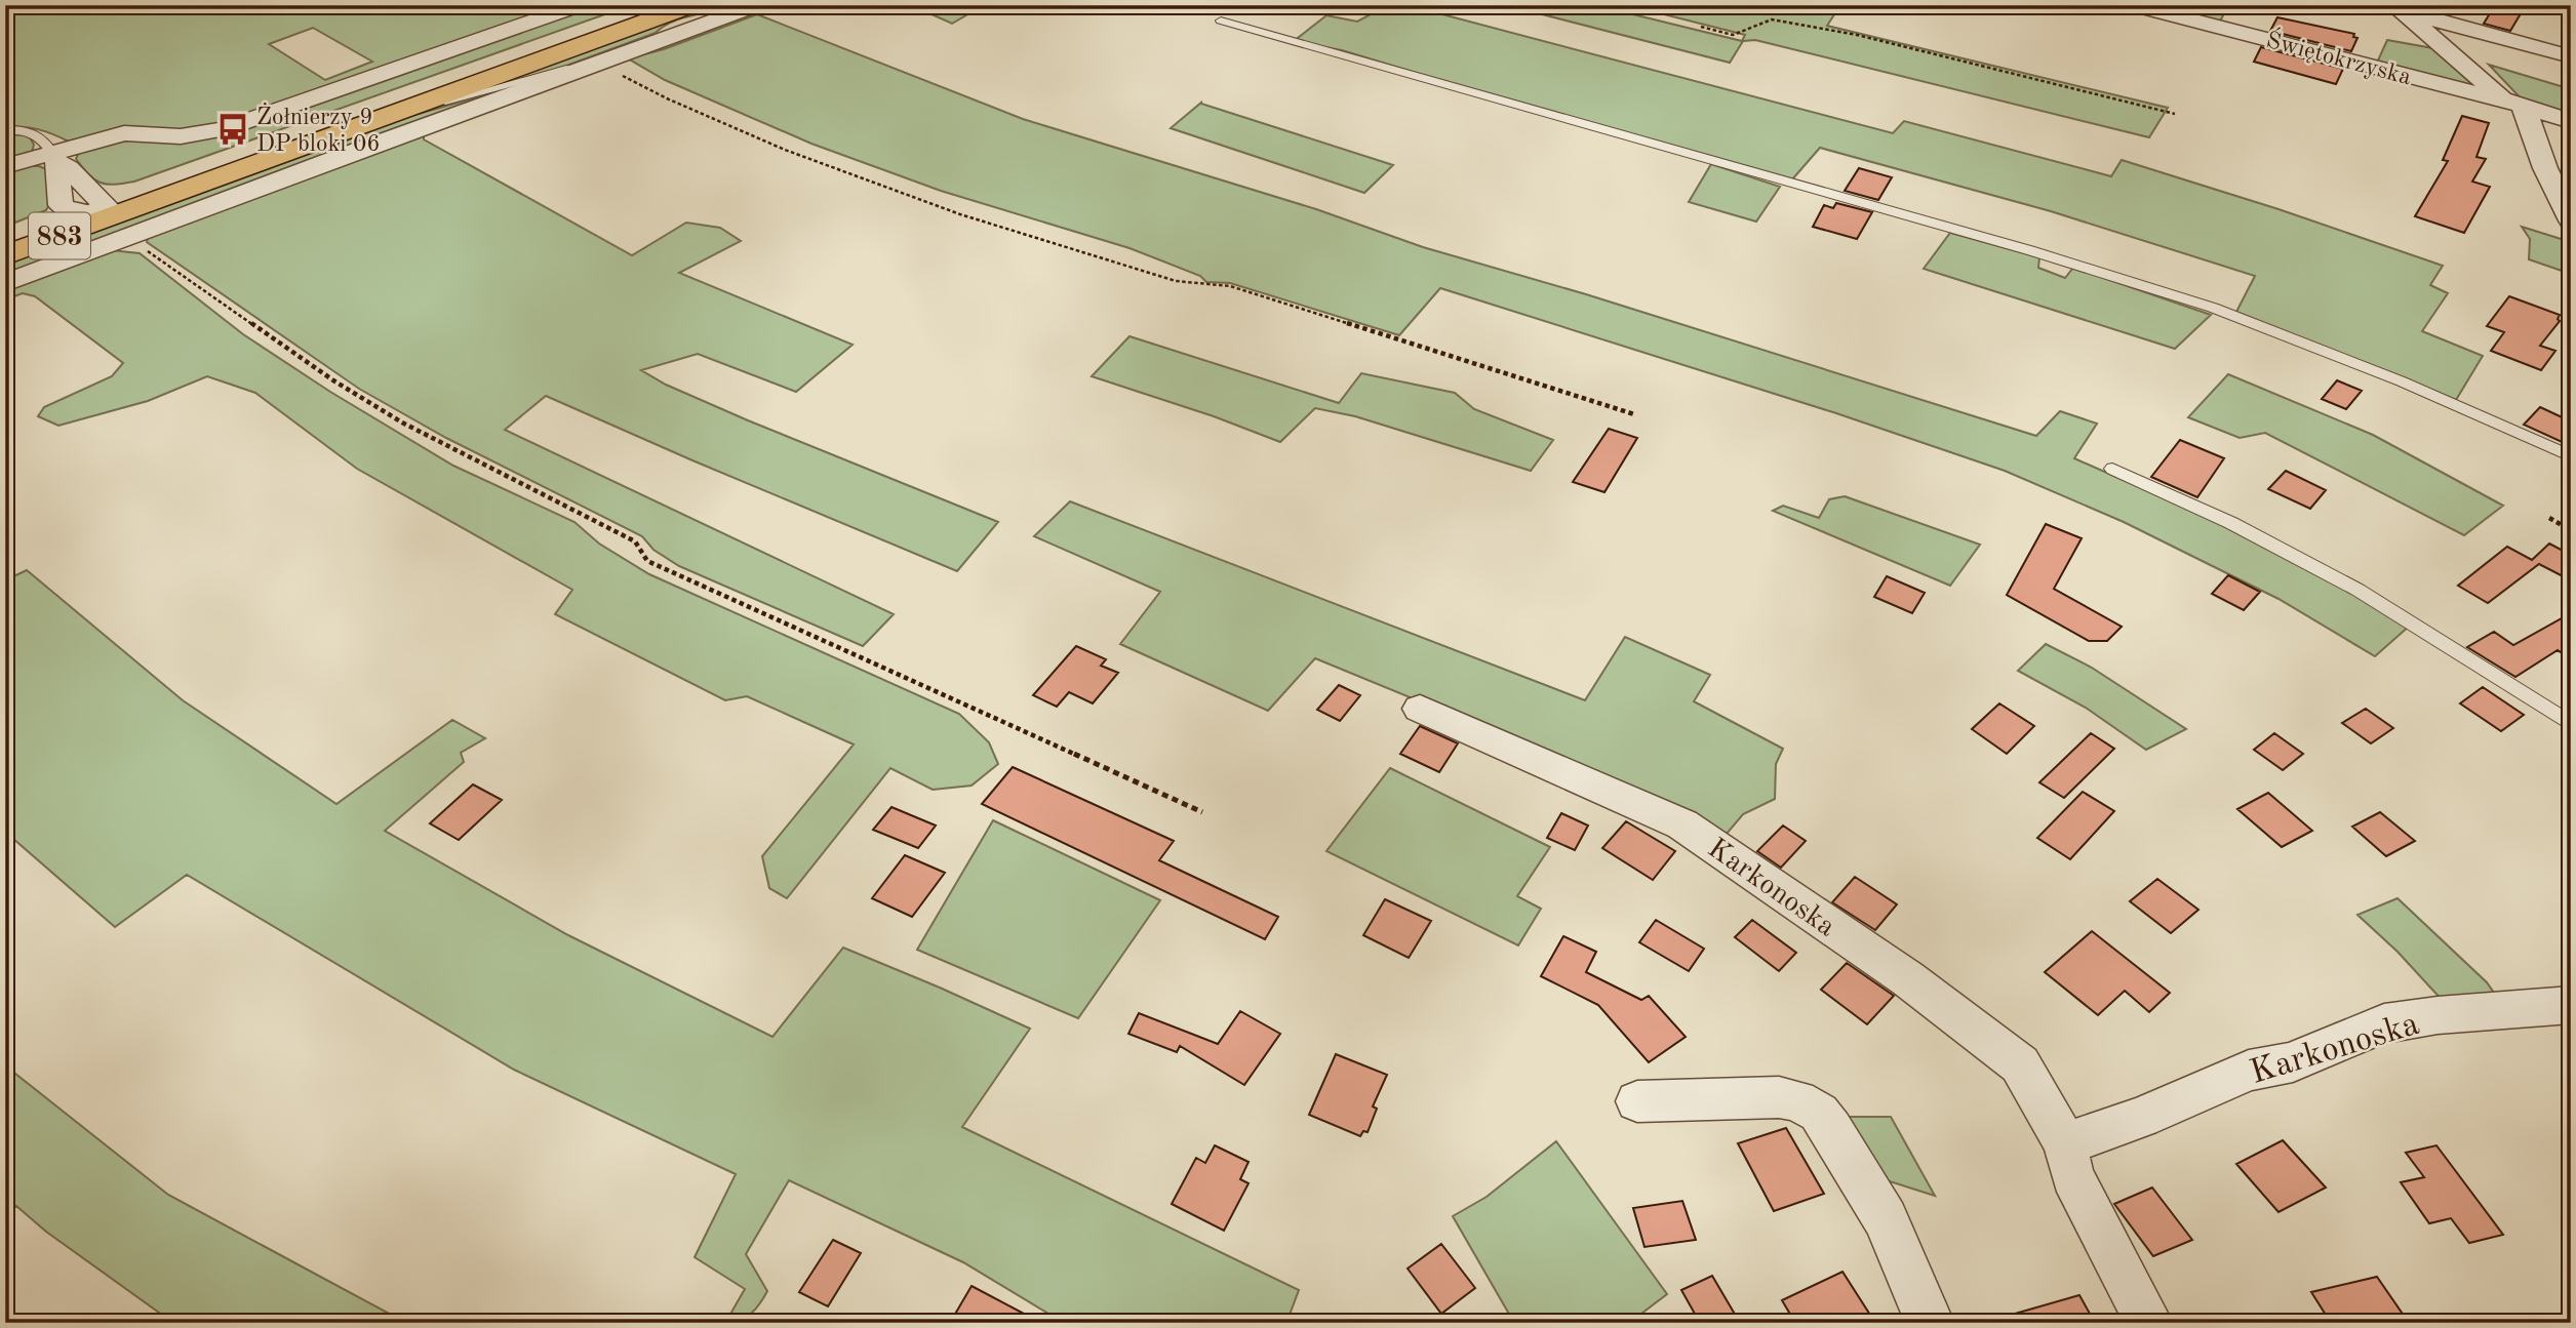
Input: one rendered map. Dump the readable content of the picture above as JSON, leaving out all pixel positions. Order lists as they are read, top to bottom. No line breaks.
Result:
{"streets":{"highway":["883"],"street":["Świętokrzyska","Karkonoska"]},"places":{"bus stop":["Żołnierzy 9 DP bloki 06"]}}
